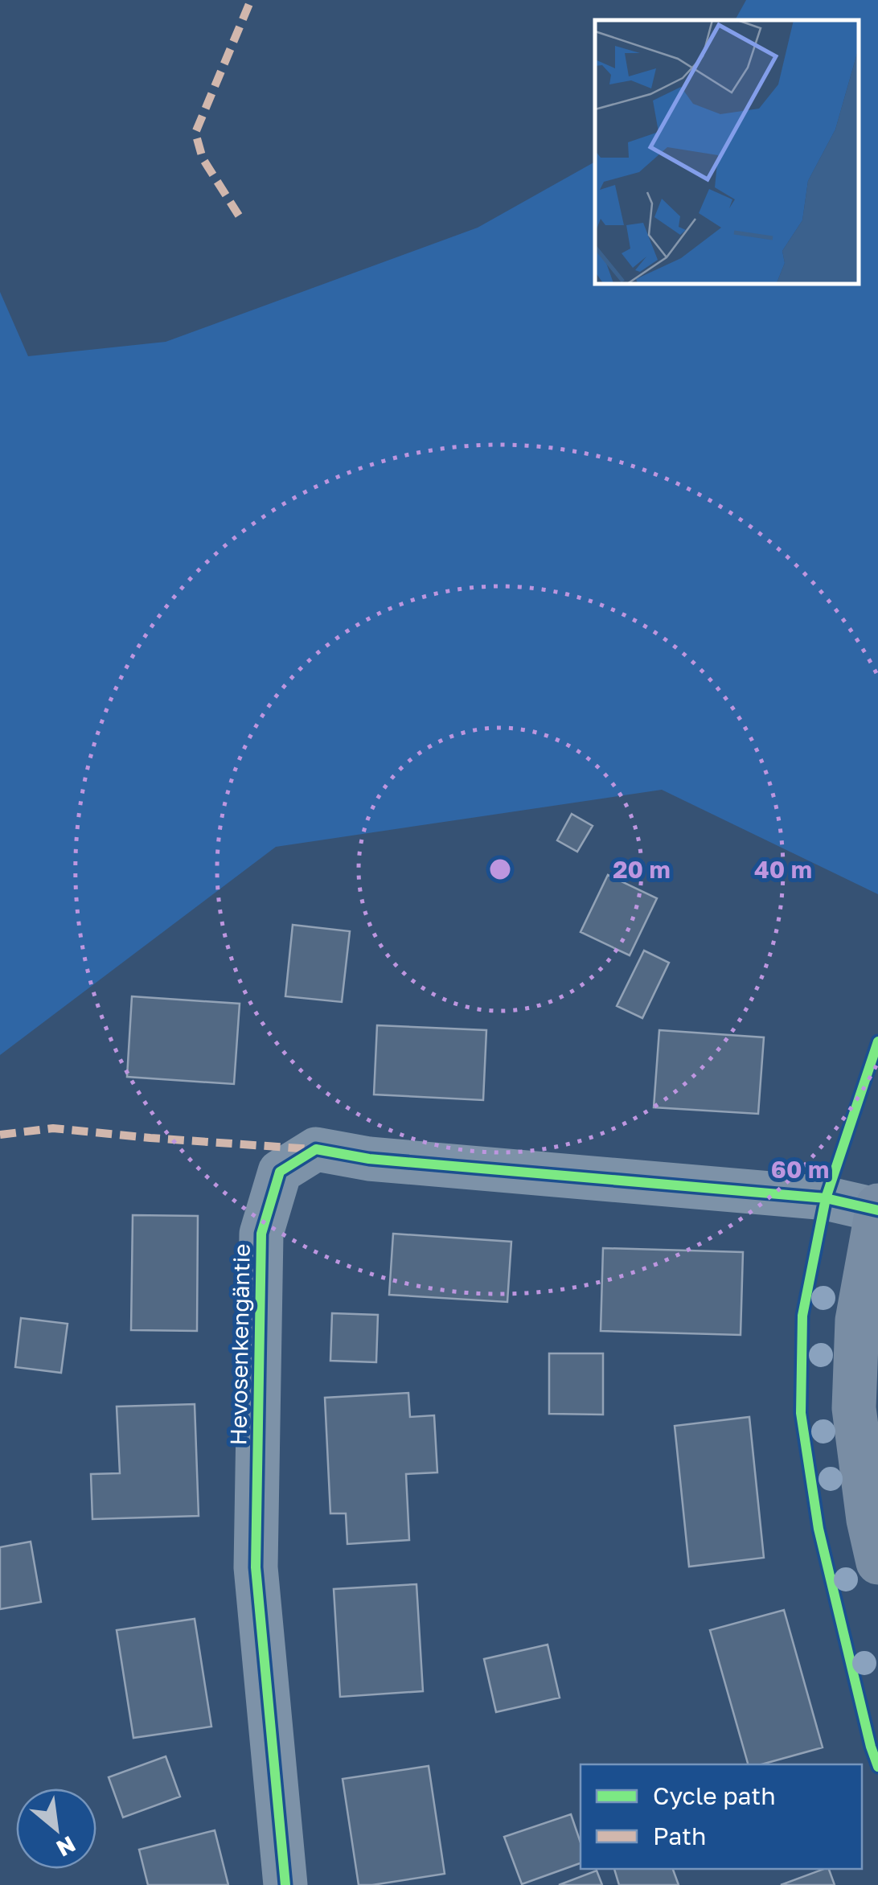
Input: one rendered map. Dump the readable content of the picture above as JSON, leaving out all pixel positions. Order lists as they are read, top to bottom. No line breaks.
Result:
{"streets":{"street":["Hevosenkengäntie"]},"legend":["Cycle path","Path"],"north":"bottom right","rings":["20 m","40 m","60 m"]}
